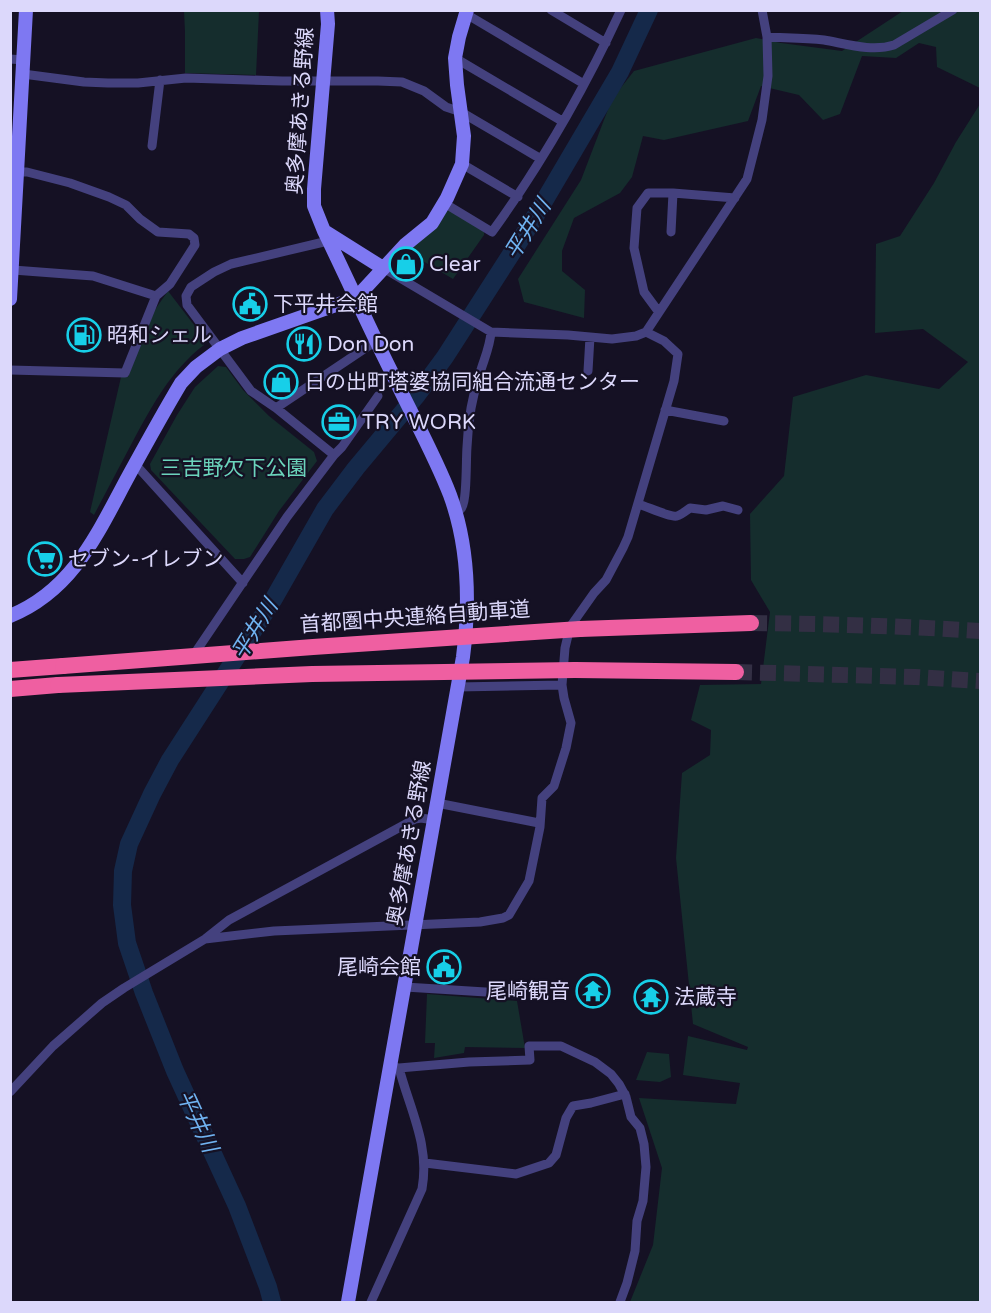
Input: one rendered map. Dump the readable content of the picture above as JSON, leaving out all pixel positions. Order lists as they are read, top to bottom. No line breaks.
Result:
{"streets":{"highway":["首都圏中央連絡自動車道"],"main road":["奥多摩あきる野線"]},"water":["平井川"],"parks":["三吉野欠下公園"],"places":{"shop":["Clear","日の出町塔婆協同組合流通センター"],"public building":["下平井会館","尾崎会館"],"fuel station":["昭和シェル"],"restaurant":["Don Don"],"office":["TRY WORK"],"supermarket":["セブン-イレブン"],"temple":["尾崎観音","法蔵寺"]}}
